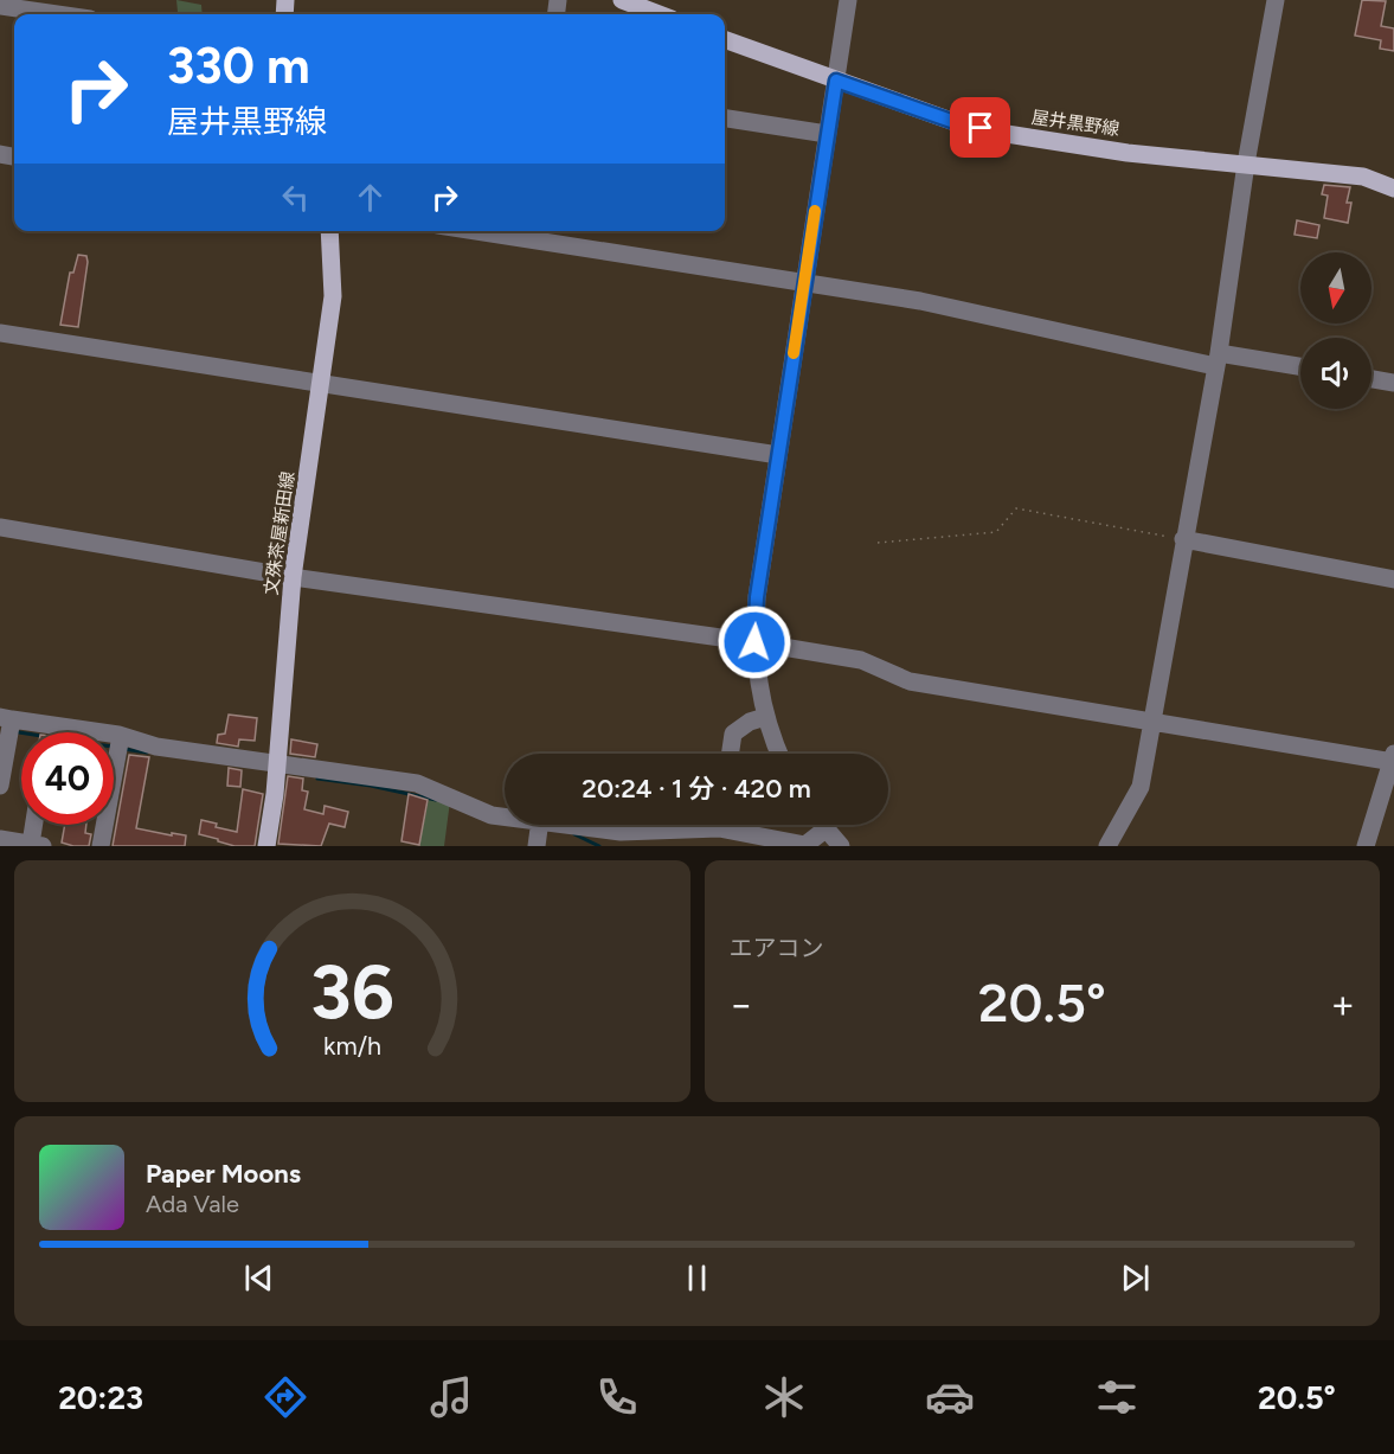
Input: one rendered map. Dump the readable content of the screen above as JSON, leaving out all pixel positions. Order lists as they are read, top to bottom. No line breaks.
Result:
{"streets":{"main road":["屋井黒野線","文殊茶屋新田線"]},"north":"bottom","page":{"turn":["330 m","屋井黒野線"],"limit":"40","trip":"20:24 · 1 分 · 420 m","tile":"エアコン","heat":["−","20.5°","+"],"song":["Paper Moons","Ada Vale"],"tabs":["20:23","20.5°"],"gauge":["36","km/h"]}}
